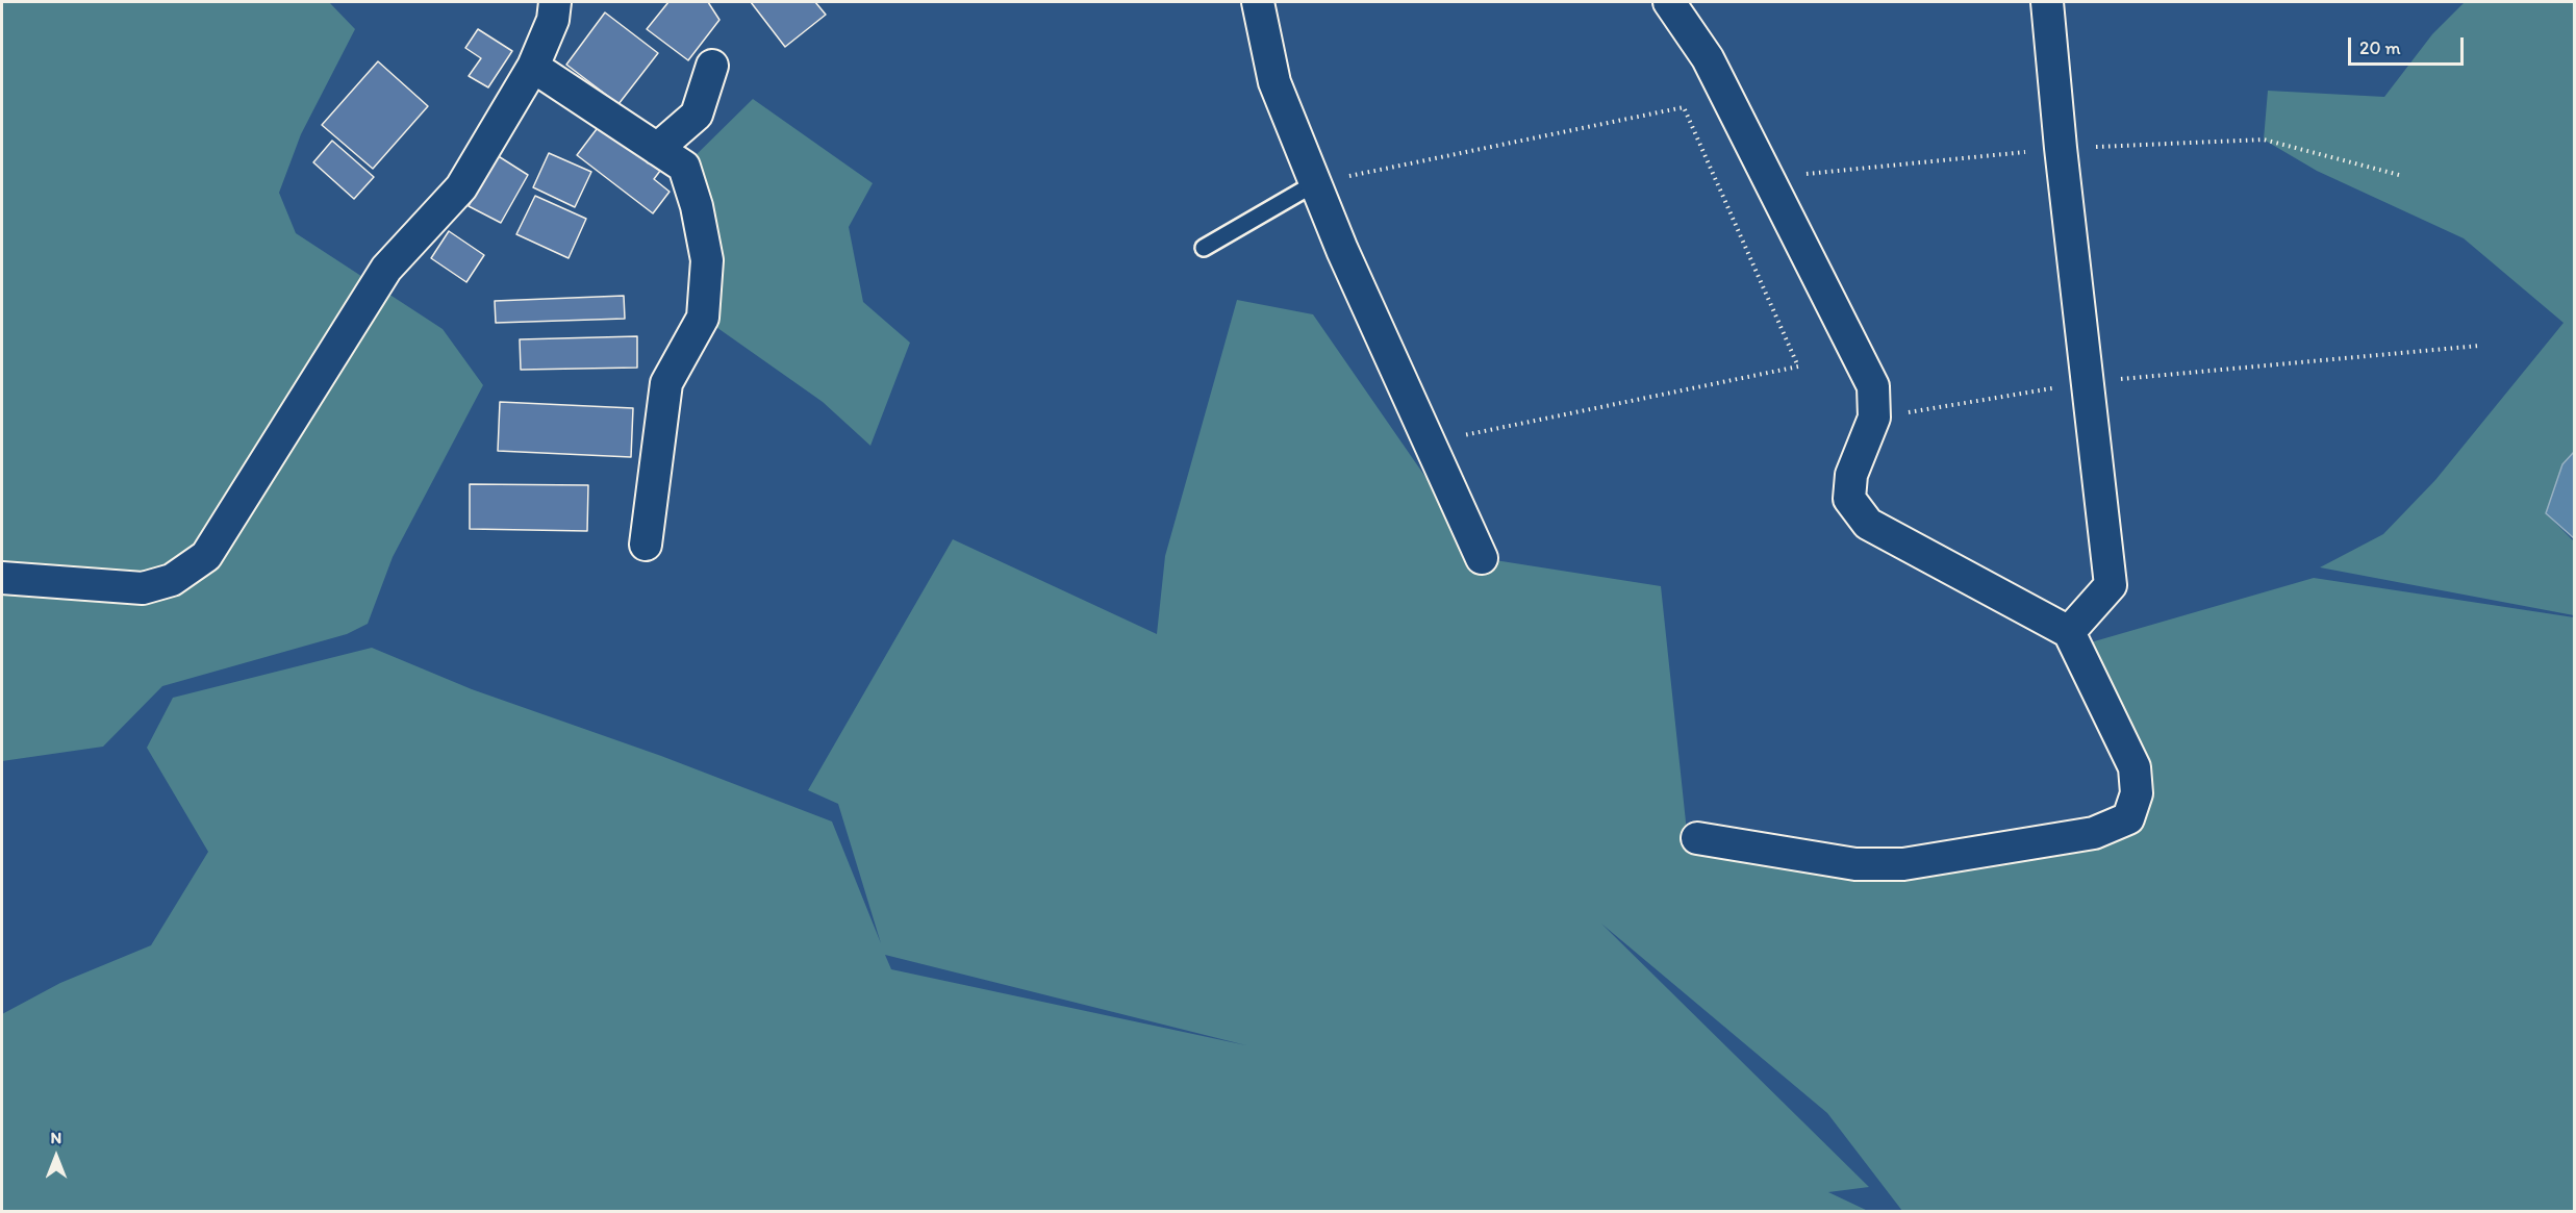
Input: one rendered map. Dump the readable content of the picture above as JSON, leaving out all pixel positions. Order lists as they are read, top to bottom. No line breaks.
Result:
{"scale_bar":"20 m","north":"top"}
